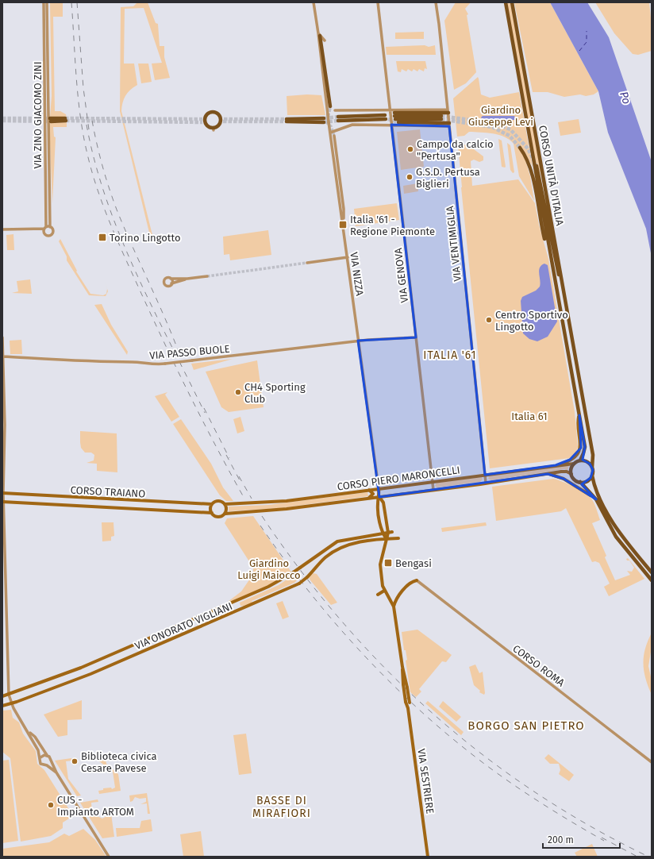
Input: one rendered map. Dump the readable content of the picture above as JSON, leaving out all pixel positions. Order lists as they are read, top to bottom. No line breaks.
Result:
{"streets":{"main road":["CORSO UNITÀ D'ITALIA","VIA NIZZA","CORSO PIERO MARONCELLI","CORSO TRAIANO","VIA ONORATO VIGLIANI","VIA SESTRIERE"],"street":["VIA ZINO GIACOMO ZINI","VIA VENTIMIGLIA","VIA GENOVA","VIA PASSO BUOLE","CORSO ROMA"]},"crossings":[["CORSO UNITÀ D'ITALIA","CORSO PIERO MARONCELLI"],["VIA VENTIMIGLIA","CORSO PIERO MARONCELLI"],["VIA NIZZA","VIA PASSO BUOLE"],["VIA NIZZA","CORSO PIERO MARONCELLI"],["VIA NIZZA","VIA ONORATO VIGLIANI"],["VIA GENOVA","VIA PASSO BUOLE"],["VIA GENOVA","CORSO PIERO MARONCELLI"],["CORSO PIERO MARONCELLI","CORSO TRAIANO"],["CORSO ROMA","VIA SESTRIERE"]],"districts":["ITALIA '61","BORGO SAN PIETRO","BASSE DI MIRAFIORI"],"water":["Po"],"parks":["Giardino Giuseppe Levi","Italia 61","Giardino Luigi Maiocco"],"places":{"other":["Campo da calcio \"Pertusa\"","G.S.D. Pertusa Biglieri","Centro Sportivo Lingotto","CH4 Sporting Club","Biblioteca civica Cesare Pavese","CUS - Impianto ARTOM"],"transit":["Italia '61 - Regione Piemonte","Torino Lingotto","Bengasi"]},"scale_bar":"200 m"}
